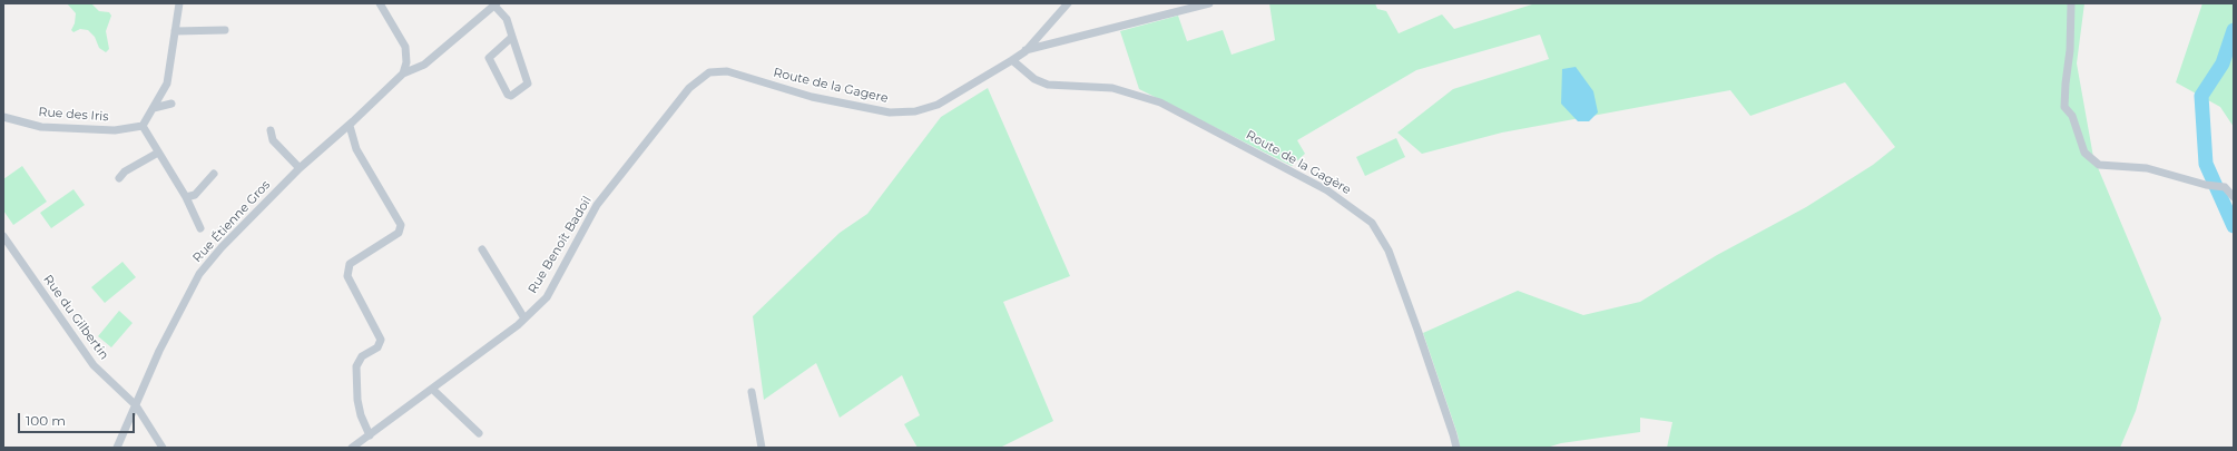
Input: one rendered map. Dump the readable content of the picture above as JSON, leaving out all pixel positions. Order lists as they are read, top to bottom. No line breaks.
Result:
{"streets":{"street":["Route de la Gagere","Rue des Iris","Route de la Gagère","Rue Étienne Gros","Rue Benoît Badoil","Rue du Gilbertin"]},"crossings":[["Route de la Gagere","Route de la Gagère"],["Route de la Gagere","Rue Benoît Badoil"],["Rue Étienne Gros","Rue du Gilbertin"]],"scale_bar":"100 m"}
